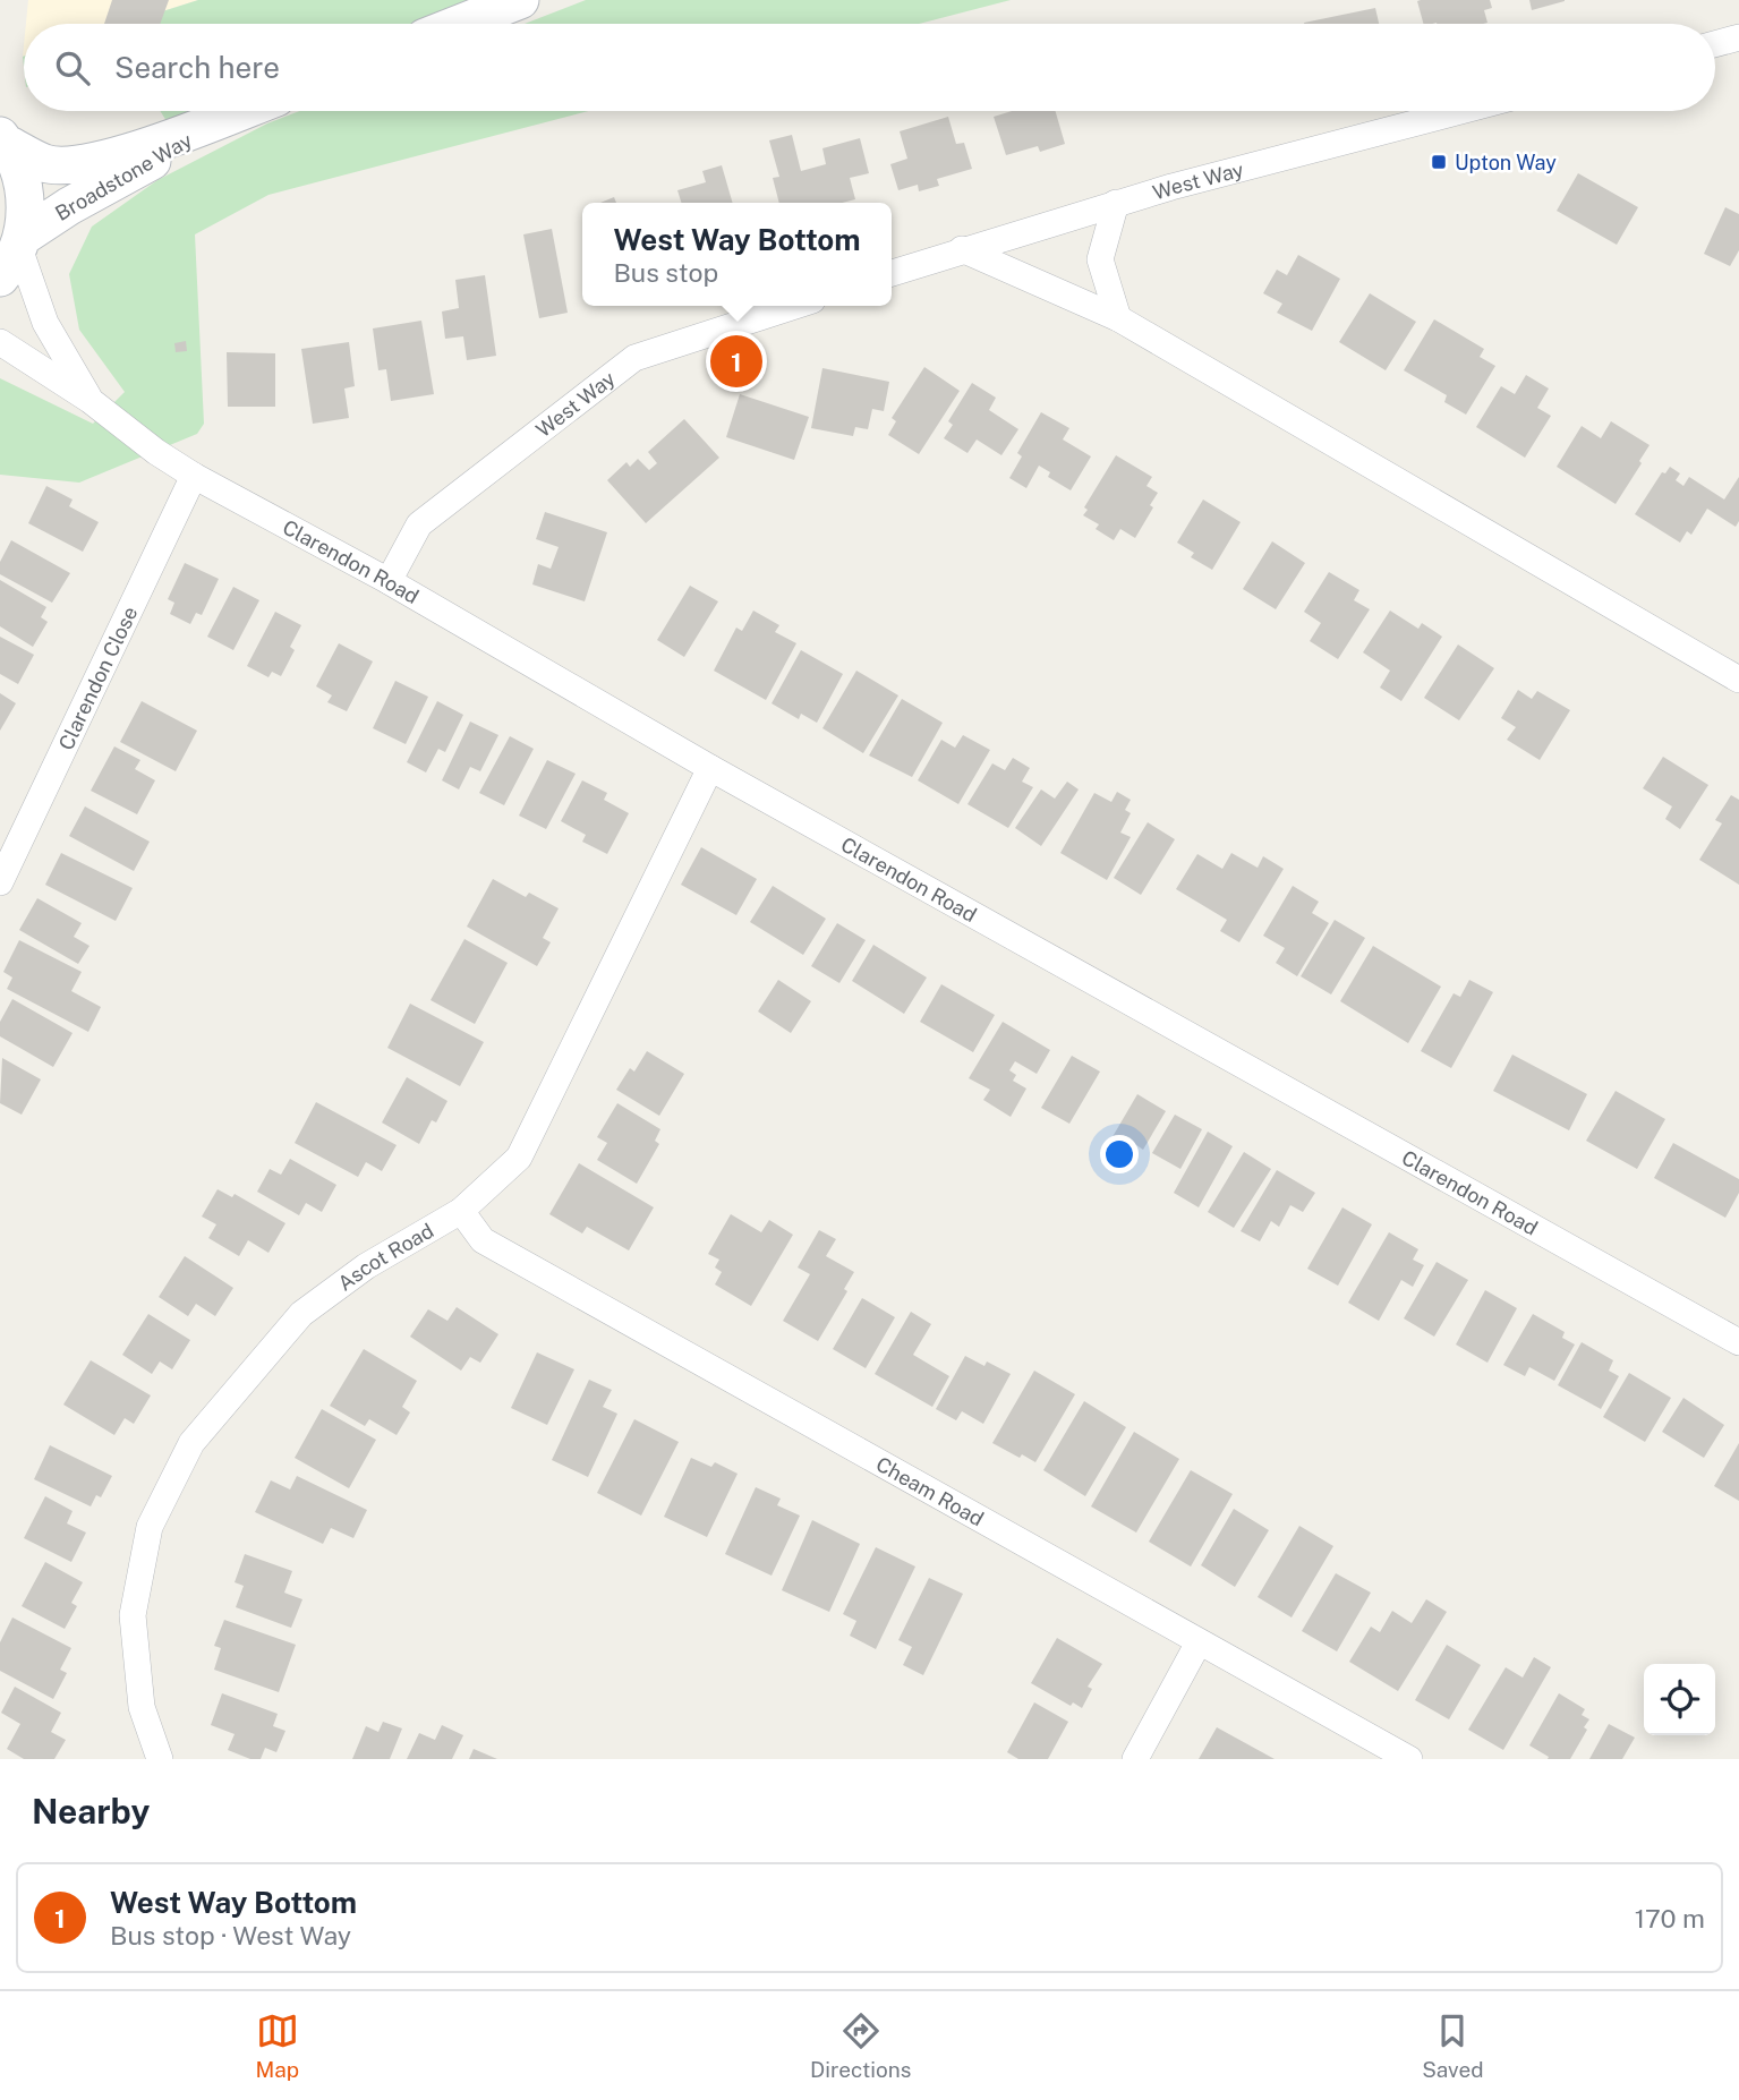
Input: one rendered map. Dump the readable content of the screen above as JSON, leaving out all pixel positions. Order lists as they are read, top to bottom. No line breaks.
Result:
{"streets":{"street":["Broadstone Way","West Way","Clarendon Road","Clarendon Close","Ascot Road","Cheam Road"]},"crossings":[["Broadstone Way","Clarendon Road"],["West Way","Clarendon Road"],["Clarendon Road","Clarendon Close"],["Clarendon Road","Ascot Road"],["Ascot Road","Cheam Road"]],"places":{"transit":["Upton Way"]},"page":{"search":"Search here","popup":["West Way Bottom","Bus stop"],"pins":"1","heading":"Nearby","list":[{"mark":"1","name":"West Way Bottom","note":"Bus stop · West Way","value":"170 m"}],"nav":["Map","Directions","Saved"]}}
